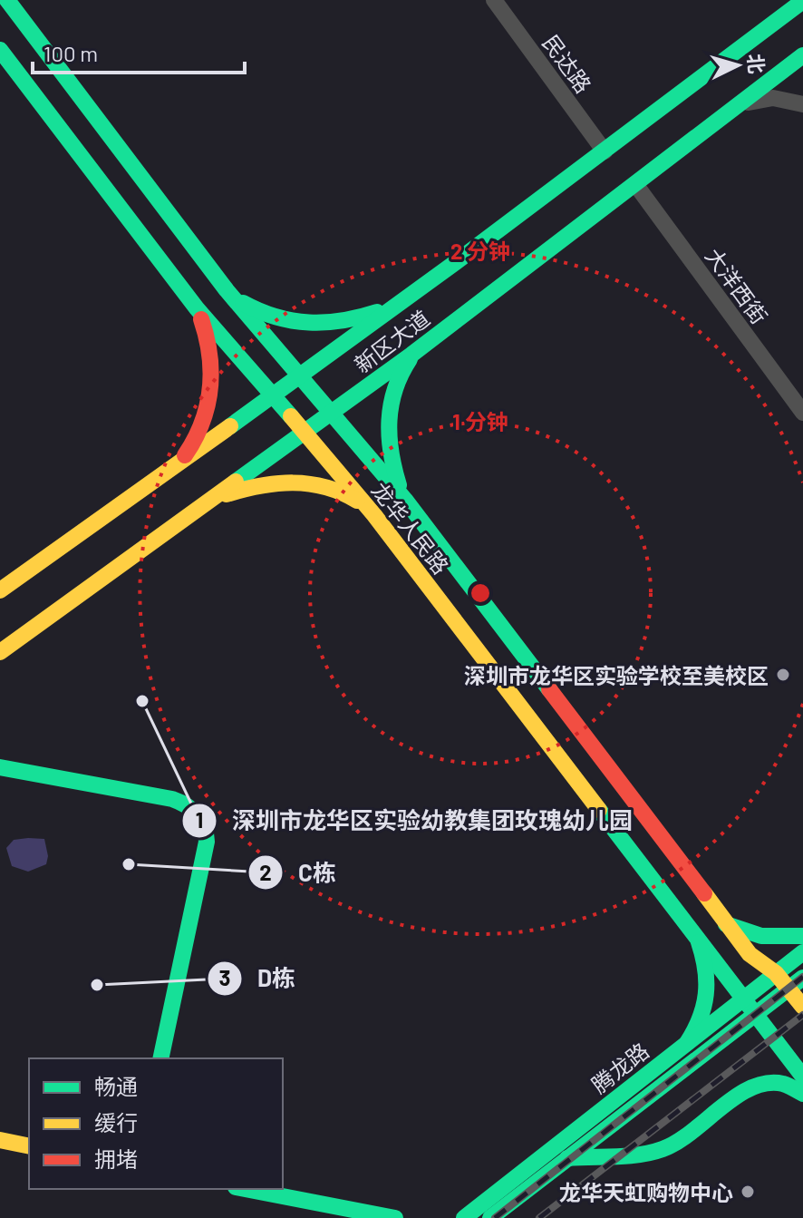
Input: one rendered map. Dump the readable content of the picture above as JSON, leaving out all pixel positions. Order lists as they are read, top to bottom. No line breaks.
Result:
{"streets":{"main road":["新区大道","龙华人民路","腾龙路"],"street":["民达路","大洋西街"]},"crossings":[["民达路","新区大道"],["大洋西街","新区大道"],["新区大道","龙华人民路"],["龙华人民路","腾龙路"]],"places":["深圳市龙华区实验学校至美校区","深圳市龙华区实验幼教集团玫瑰幼儿园","C栋","D栋","龙华天虹购物中心"],"legend":["畅通","缓行","拥堵"],"scale_bar":"100 m","north":"right","rings":["2 分钟","1 分钟"]}
